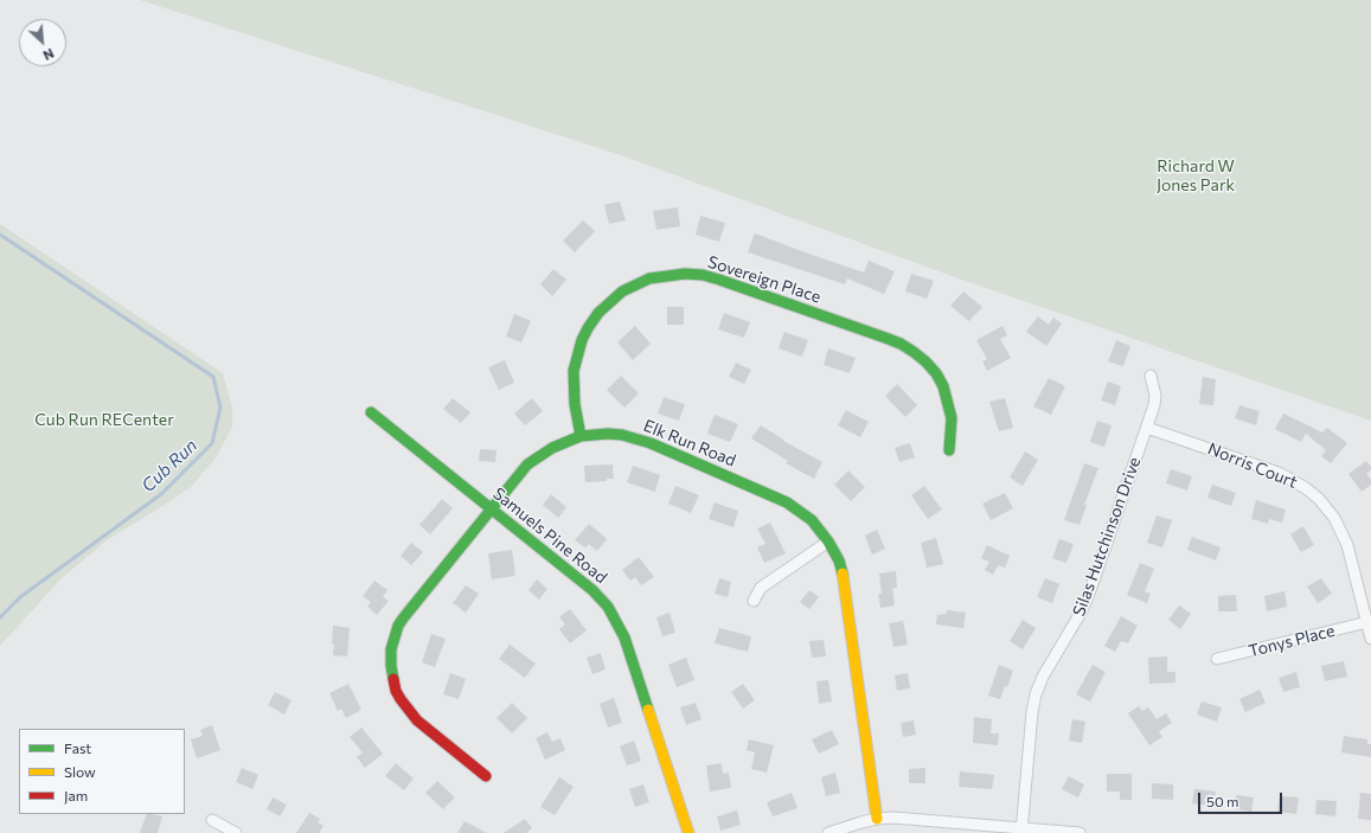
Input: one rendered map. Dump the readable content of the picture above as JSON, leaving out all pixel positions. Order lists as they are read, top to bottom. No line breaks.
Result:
{"streets":{"street":["Sovereign Place","Elk Run Road","Norris Court","Samuels Pine Road","Silas Hutchinson Drive","Tonys Place"]},"crossings":[["Sovereign Place","Elk Run Road"],["Elk Run Road","Samuels Pine Road"],["Norris Court","Silas Hutchinson Drive"],["Norris Court","Tonys Place"]],"water":["Cub Run"],"parks":["Richard W Jones Park","Cub Run RECenter"],"legend":["Fast","Slow","Jam"],"scale_bar":"50 m","north":"bottom right"}
